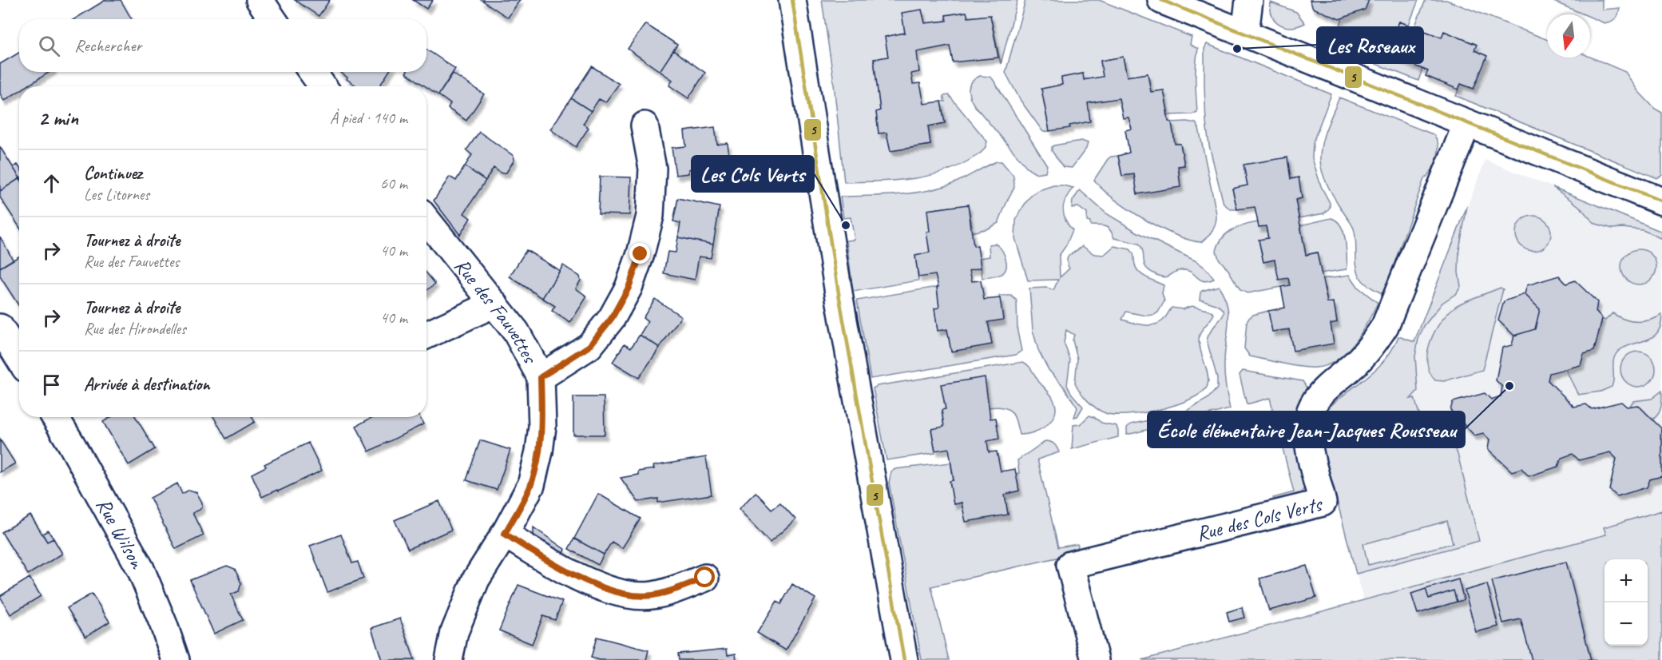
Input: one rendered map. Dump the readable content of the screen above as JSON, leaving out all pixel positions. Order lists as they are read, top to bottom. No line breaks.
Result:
{"streets":{"street":["Rue des Fauvettes","Rue des Cols Verts","Rue Wilson"]},"places":["Les Roseaux","Les Cols Verts","École élémentaire Jean-Jacques Rousseau"],"lines":["transit line 5"],"north":"bottom","page":{"search":"Rechercher","heading":["2 min","À pied · 140 m"],"list":[["Continuez","Les Litornes","60 m"],["Tournez à droite","Rue des Fauvettes","40 m"],["Tournez à droite","Rue des Hirondelles","40 m"],"Arrivée à destination"],"map_buttons":["+","−"]}}
